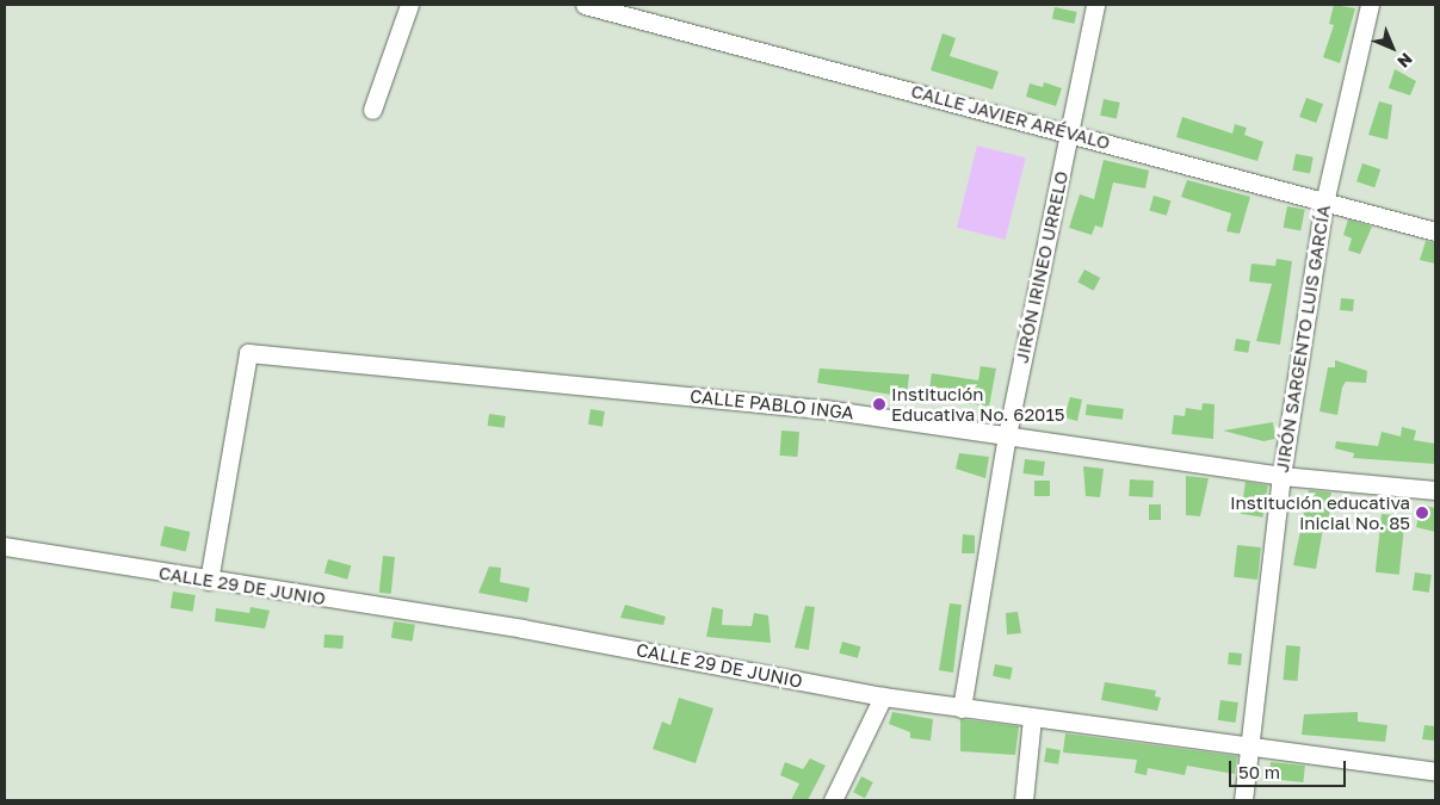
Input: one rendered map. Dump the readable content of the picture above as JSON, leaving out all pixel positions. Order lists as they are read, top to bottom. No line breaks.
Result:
{"streets":{"street":["CALLE JAVIER ARÉVALO","JIRÓN IRINEO URRELO","JIRÓN SARGENTO LUIS GARCÍA","CALLE PABLO INGA","CALLE 29 DE JUNIO"]},"crossings":[["CALLE JAVIER ARÉVALO","JIRÓN IRINEO URRELO"],["CALLE JAVIER ARÉVALO","JIRÓN SARGENTO LUIS GARCÍA"],["JIRÓN IRINEO URRELO","CALLE PABLO INGA"],["JIRÓN IRINEO URRELO","CALLE 29 DE JUNIO"],["JIRÓN SARGENTO LUIS GARCÍA","CALLE PABLO INGA"],["JIRÓN SARGENTO LUIS GARCÍA","CALLE 29 DE JUNIO"],["CALLE PABLO INGA","CALLE 29 DE JUNIO"]],"places":["Institución Educativa No. 62015","Institución educativa inicial No. 85"],"scale_bar":"50 m","north":"bottom right"}
